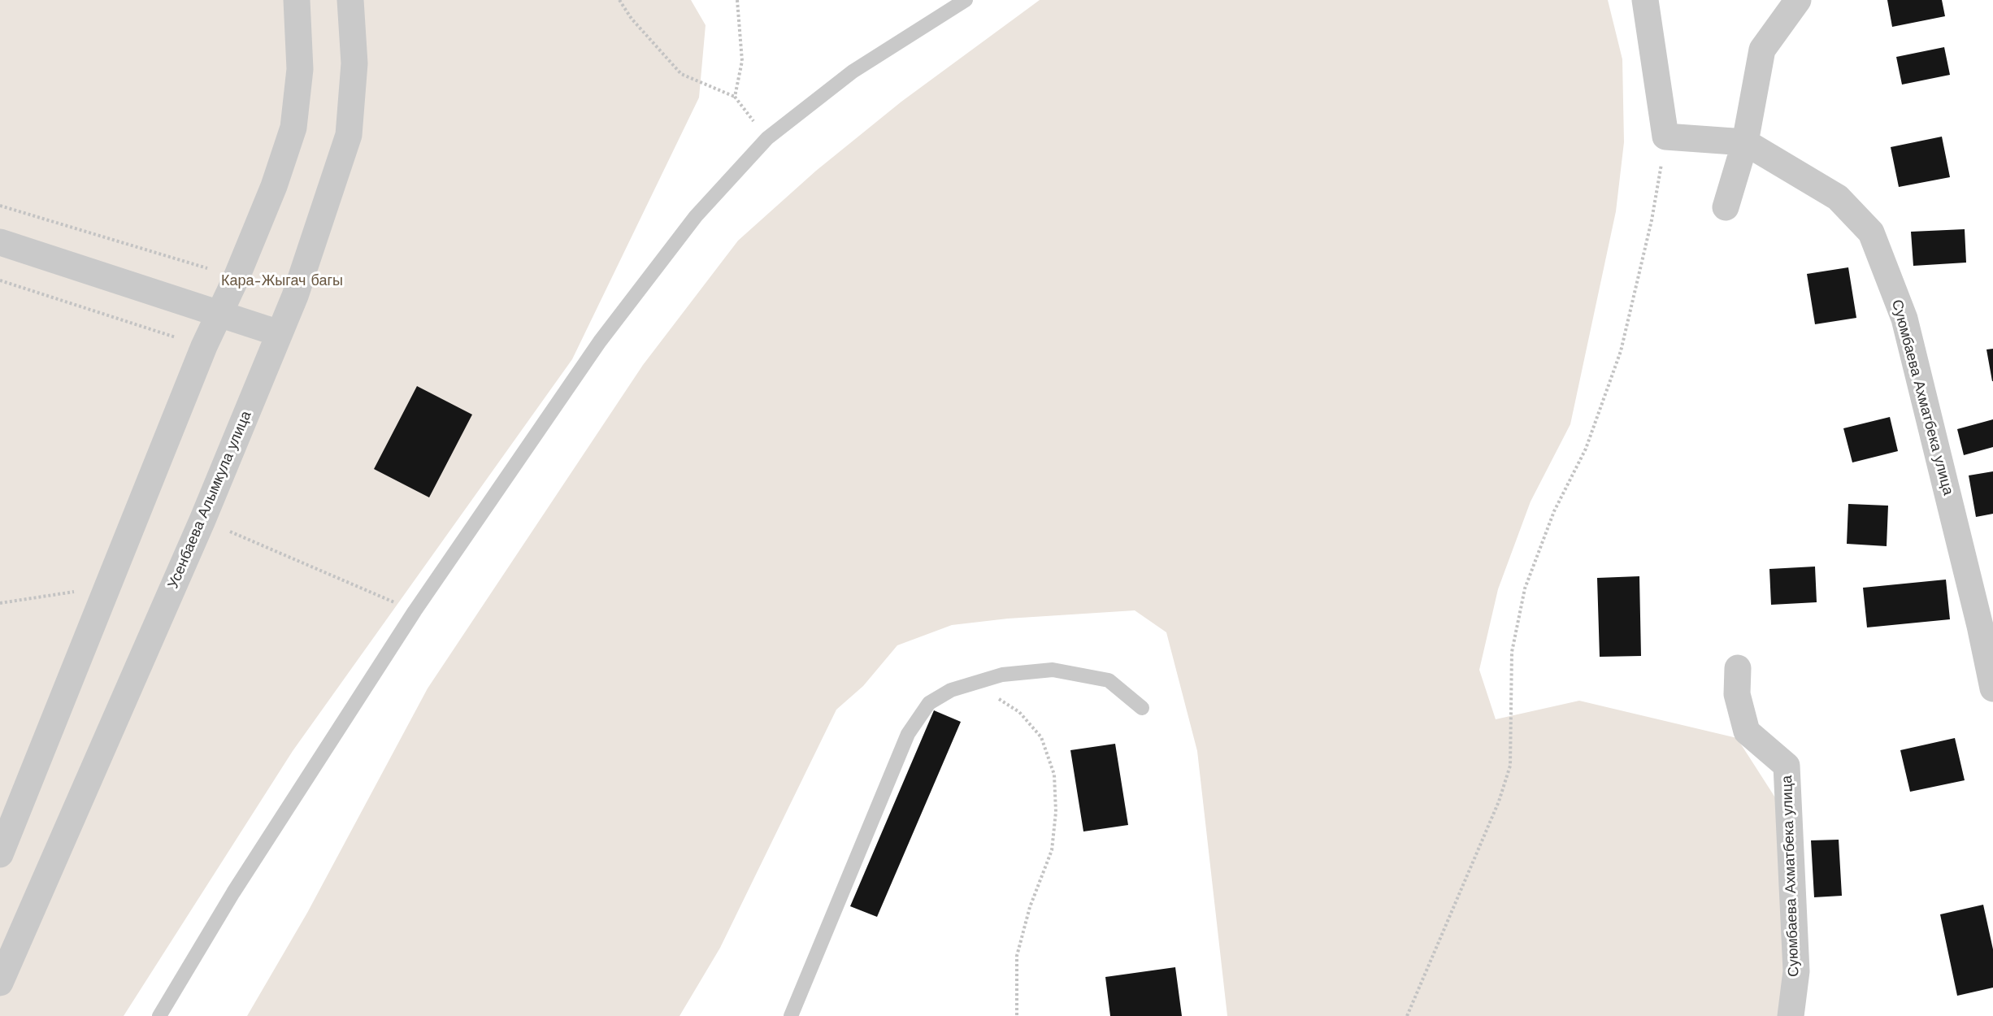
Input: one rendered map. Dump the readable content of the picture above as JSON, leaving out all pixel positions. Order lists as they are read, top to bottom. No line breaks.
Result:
{"streets":{"street":["Суюмбаева Ахматбека улица","Усенбаева Алымкула улица"]},"parks":["Кара-Жыгач багы"]}
